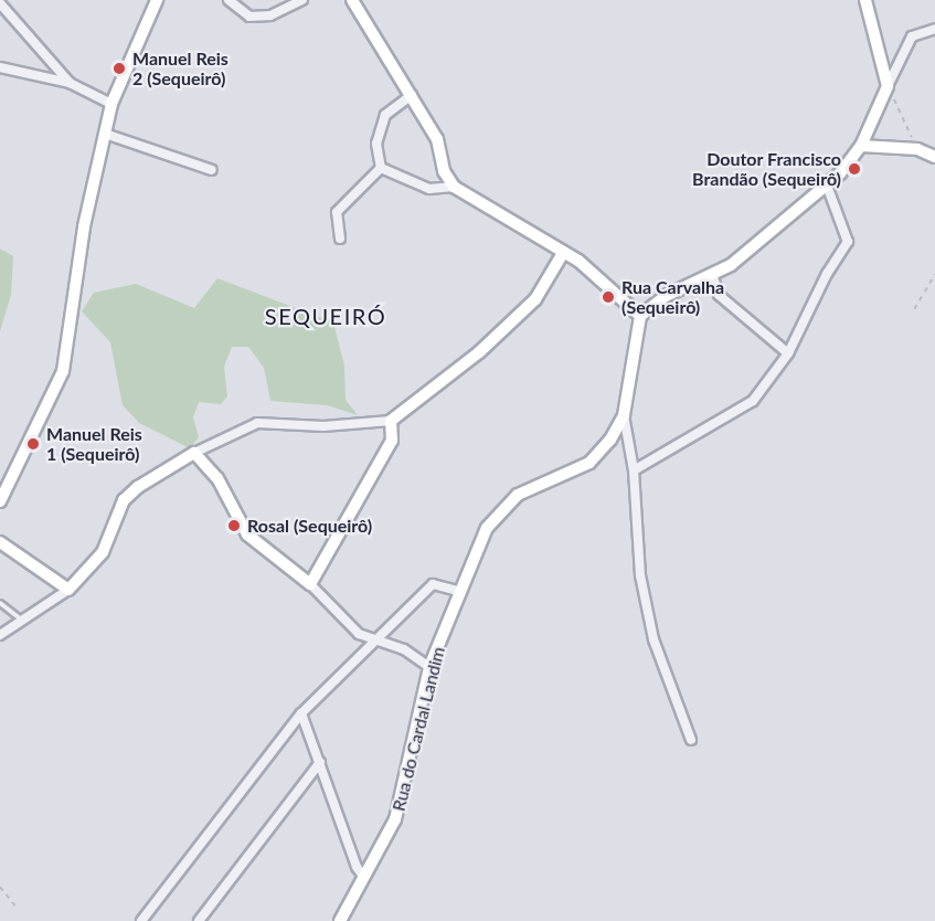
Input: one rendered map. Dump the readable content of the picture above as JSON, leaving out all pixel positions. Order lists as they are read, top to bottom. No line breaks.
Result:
{"streets":{"street":["Rua do Cardal Landim"]},"districts":["SEQUEIRÓ"],"places":["Manuel Reis 2 (Sequeirô)","Doutor Francisco Brandão (Sequeirô)","Rua Carvalha (Sequeirô)","Manuel Reis 1 (Sequeirô)","Rosal (Sequeirô)"]}
